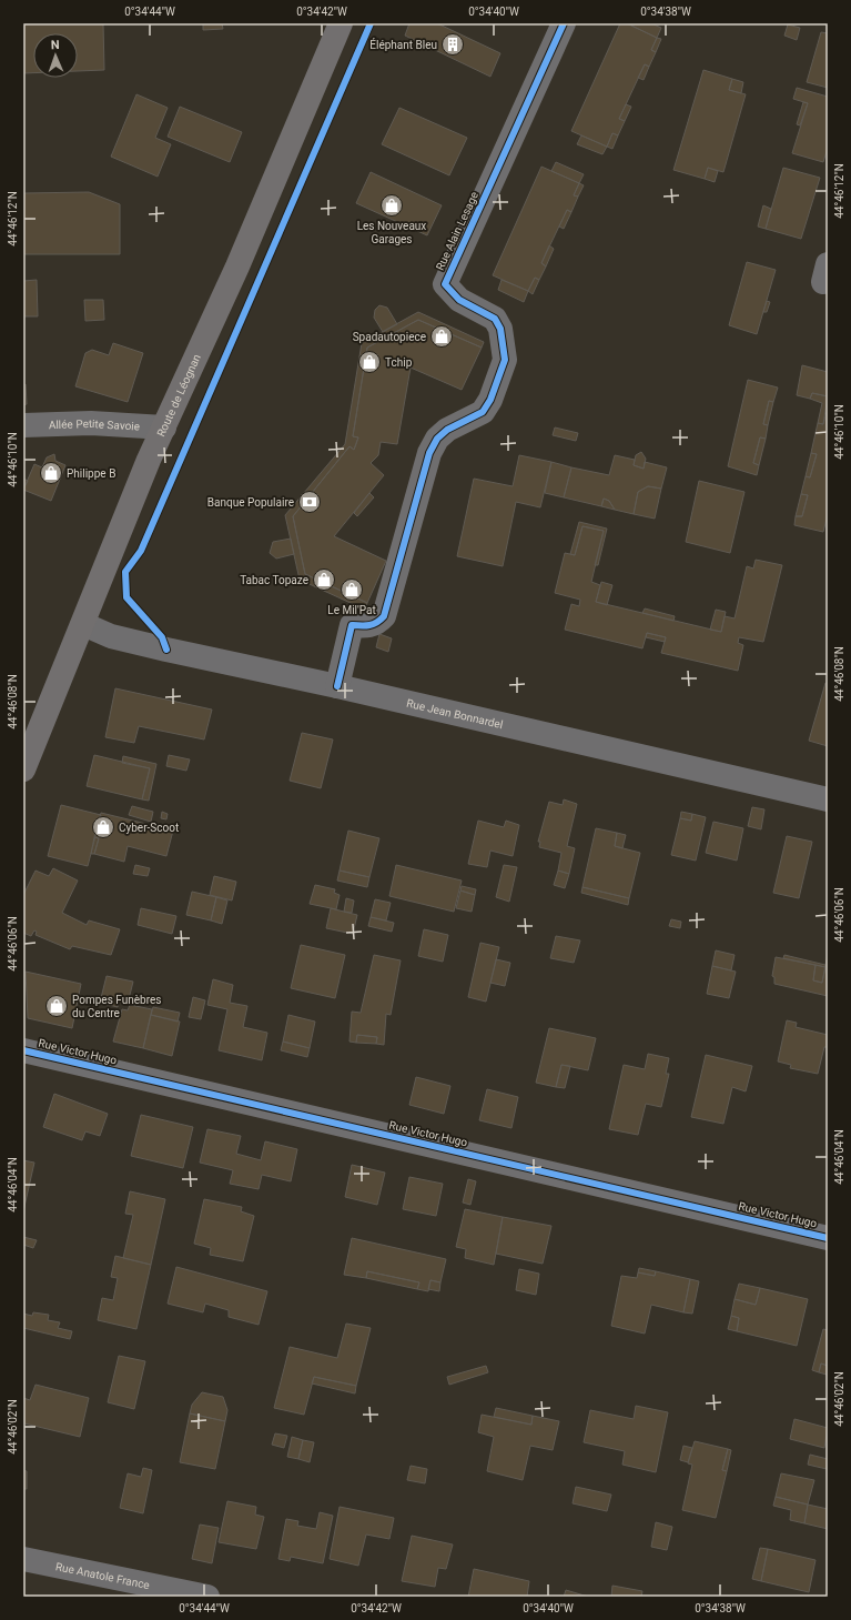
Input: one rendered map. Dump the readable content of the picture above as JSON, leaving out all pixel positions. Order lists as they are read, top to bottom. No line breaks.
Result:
{"streets":{"main road":["Route de Léognan"],"street":["Rue Alain Lesage","Allée Petite Savoie","Rue Jean Bonnardel","Rue Victor Hugo","Rue Anatole France"]},"crossings":[["Rue Alain Lesage","Rue Jean Bonnardel"],["Route de Léognan","Allée Petite Savoie"],["Route de Léognan","Rue Jean Bonnardel"]],"places":{"building":["Éléphant Bleu"],"shop":["Les Nouveaux Garages","Spadautopiece","Tchip","Philippe B","Tabac Topaze","Le Mil'Pat","Cyber-Scoot","Pompes Funèbres du Centre"],"bank":["Banque Populaire"]},"north":"top","coordinates":["0°34'44\"W","0°34'42\"W","0°34'40\"W","0°34'38\"W","44°46'12\"N","44°46'10\"N","44°46'08\"N","44°46'06\"N","44°46'04\"N","44°46'02\"N"]}
